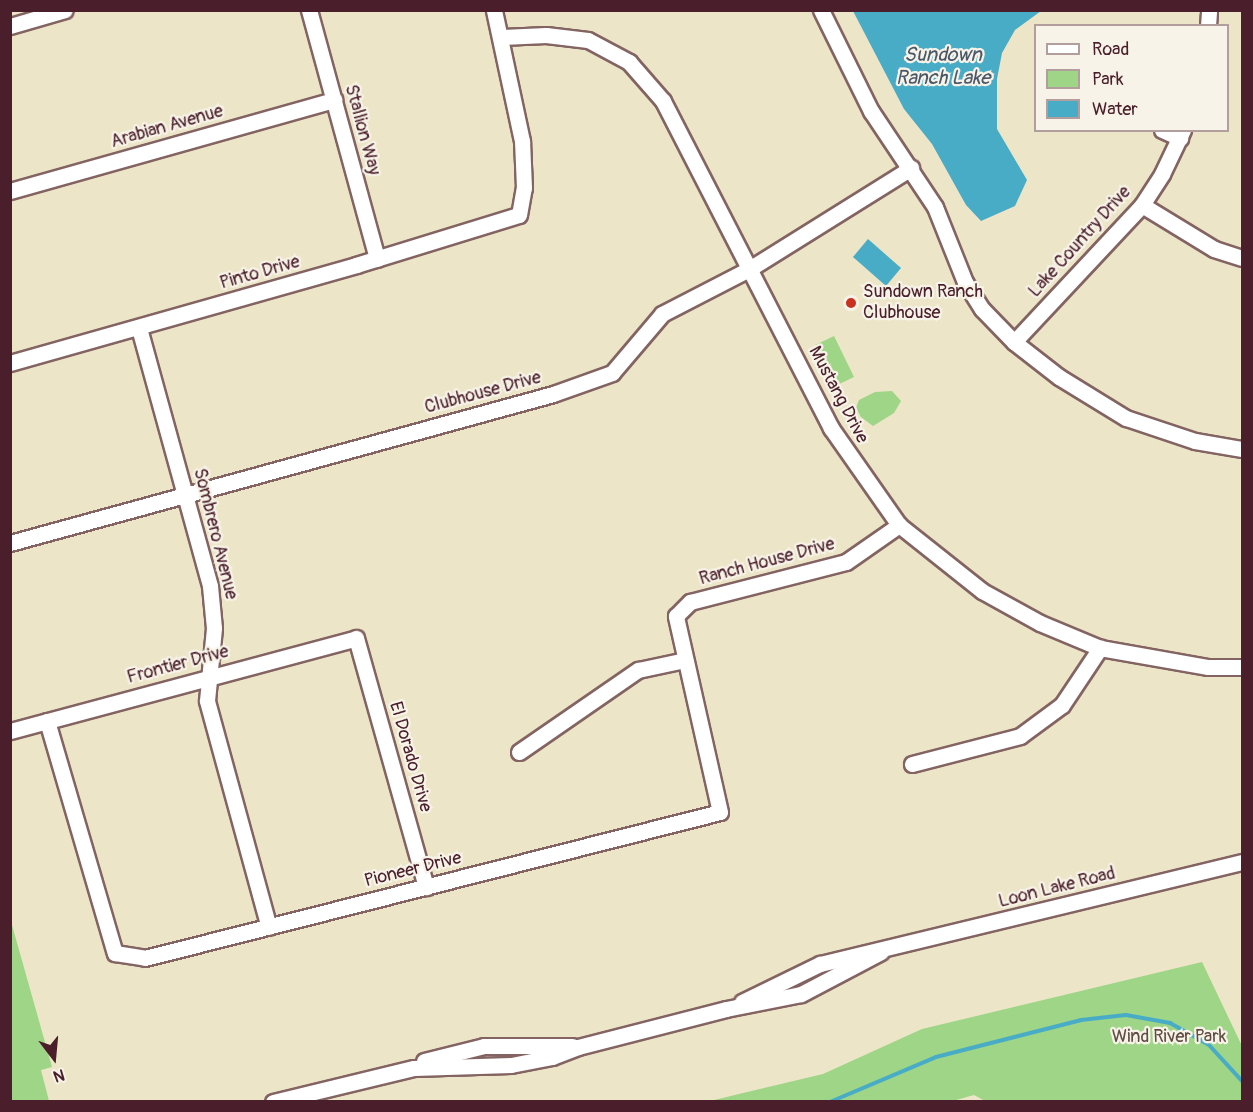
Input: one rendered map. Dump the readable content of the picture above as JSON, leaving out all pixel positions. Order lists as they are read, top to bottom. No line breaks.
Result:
{"streets":{"street":["Arabian Avenue","Stallion Way","Lake Country Drive","Pinto Drive","Clubhouse Drive","Mustang Drive","Sombrero Avenue","Ranch House Drive","Frontier Drive","El Dorado Drive","Pioneer Drive","Loon Lake Road"]},"crossings":[["Arabian Avenue","Stallion Way"],["Stallion Way","Pinto Drive"],["Pinto Drive","Mustang Drive"],["Pinto Drive","Sombrero Avenue"],["Clubhouse Drive","Mustang Drive"],["Clubhouse Drive","Sombrero Avenue"],["Mustang Drive","Ranch House Drive"],["Sombrero Avenue","Frontier Drive"],["Sombrero Avenue","Pioneer Drive"],["Ranch House Drive","Pioneer Drive"],["Frontier Drive","El Dorado Drive"],["Frontier Drive","Pioneer Drive"],["El Dorado Drive","Pioneer Drive"]],"water":["Sundown Ranch Lake"],"parks":["Wind River Park"],"places":["Sundown Ranch Clubhouse"],"legend":["Road","Park","Water"],"north":"bottom"}
